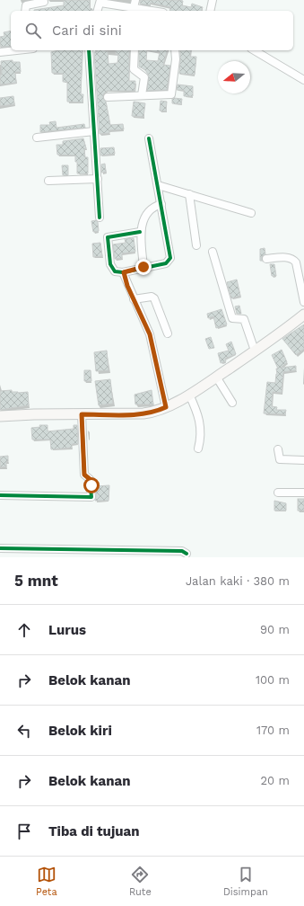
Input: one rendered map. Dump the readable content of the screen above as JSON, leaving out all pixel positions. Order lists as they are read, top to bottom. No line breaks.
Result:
{"north":"left","page":{"search":"Cari di sini","heading":["5 mnt","Jalan kaki · 380 m"],"list":[["Lurus","90 m"],["Belok kanan","100 m"],["Belok kiri","170 m"],["Belok kanan","20 m"],"Tiba di tujuan"],"nav":["Peta","Rute","Disimpan"]}}
